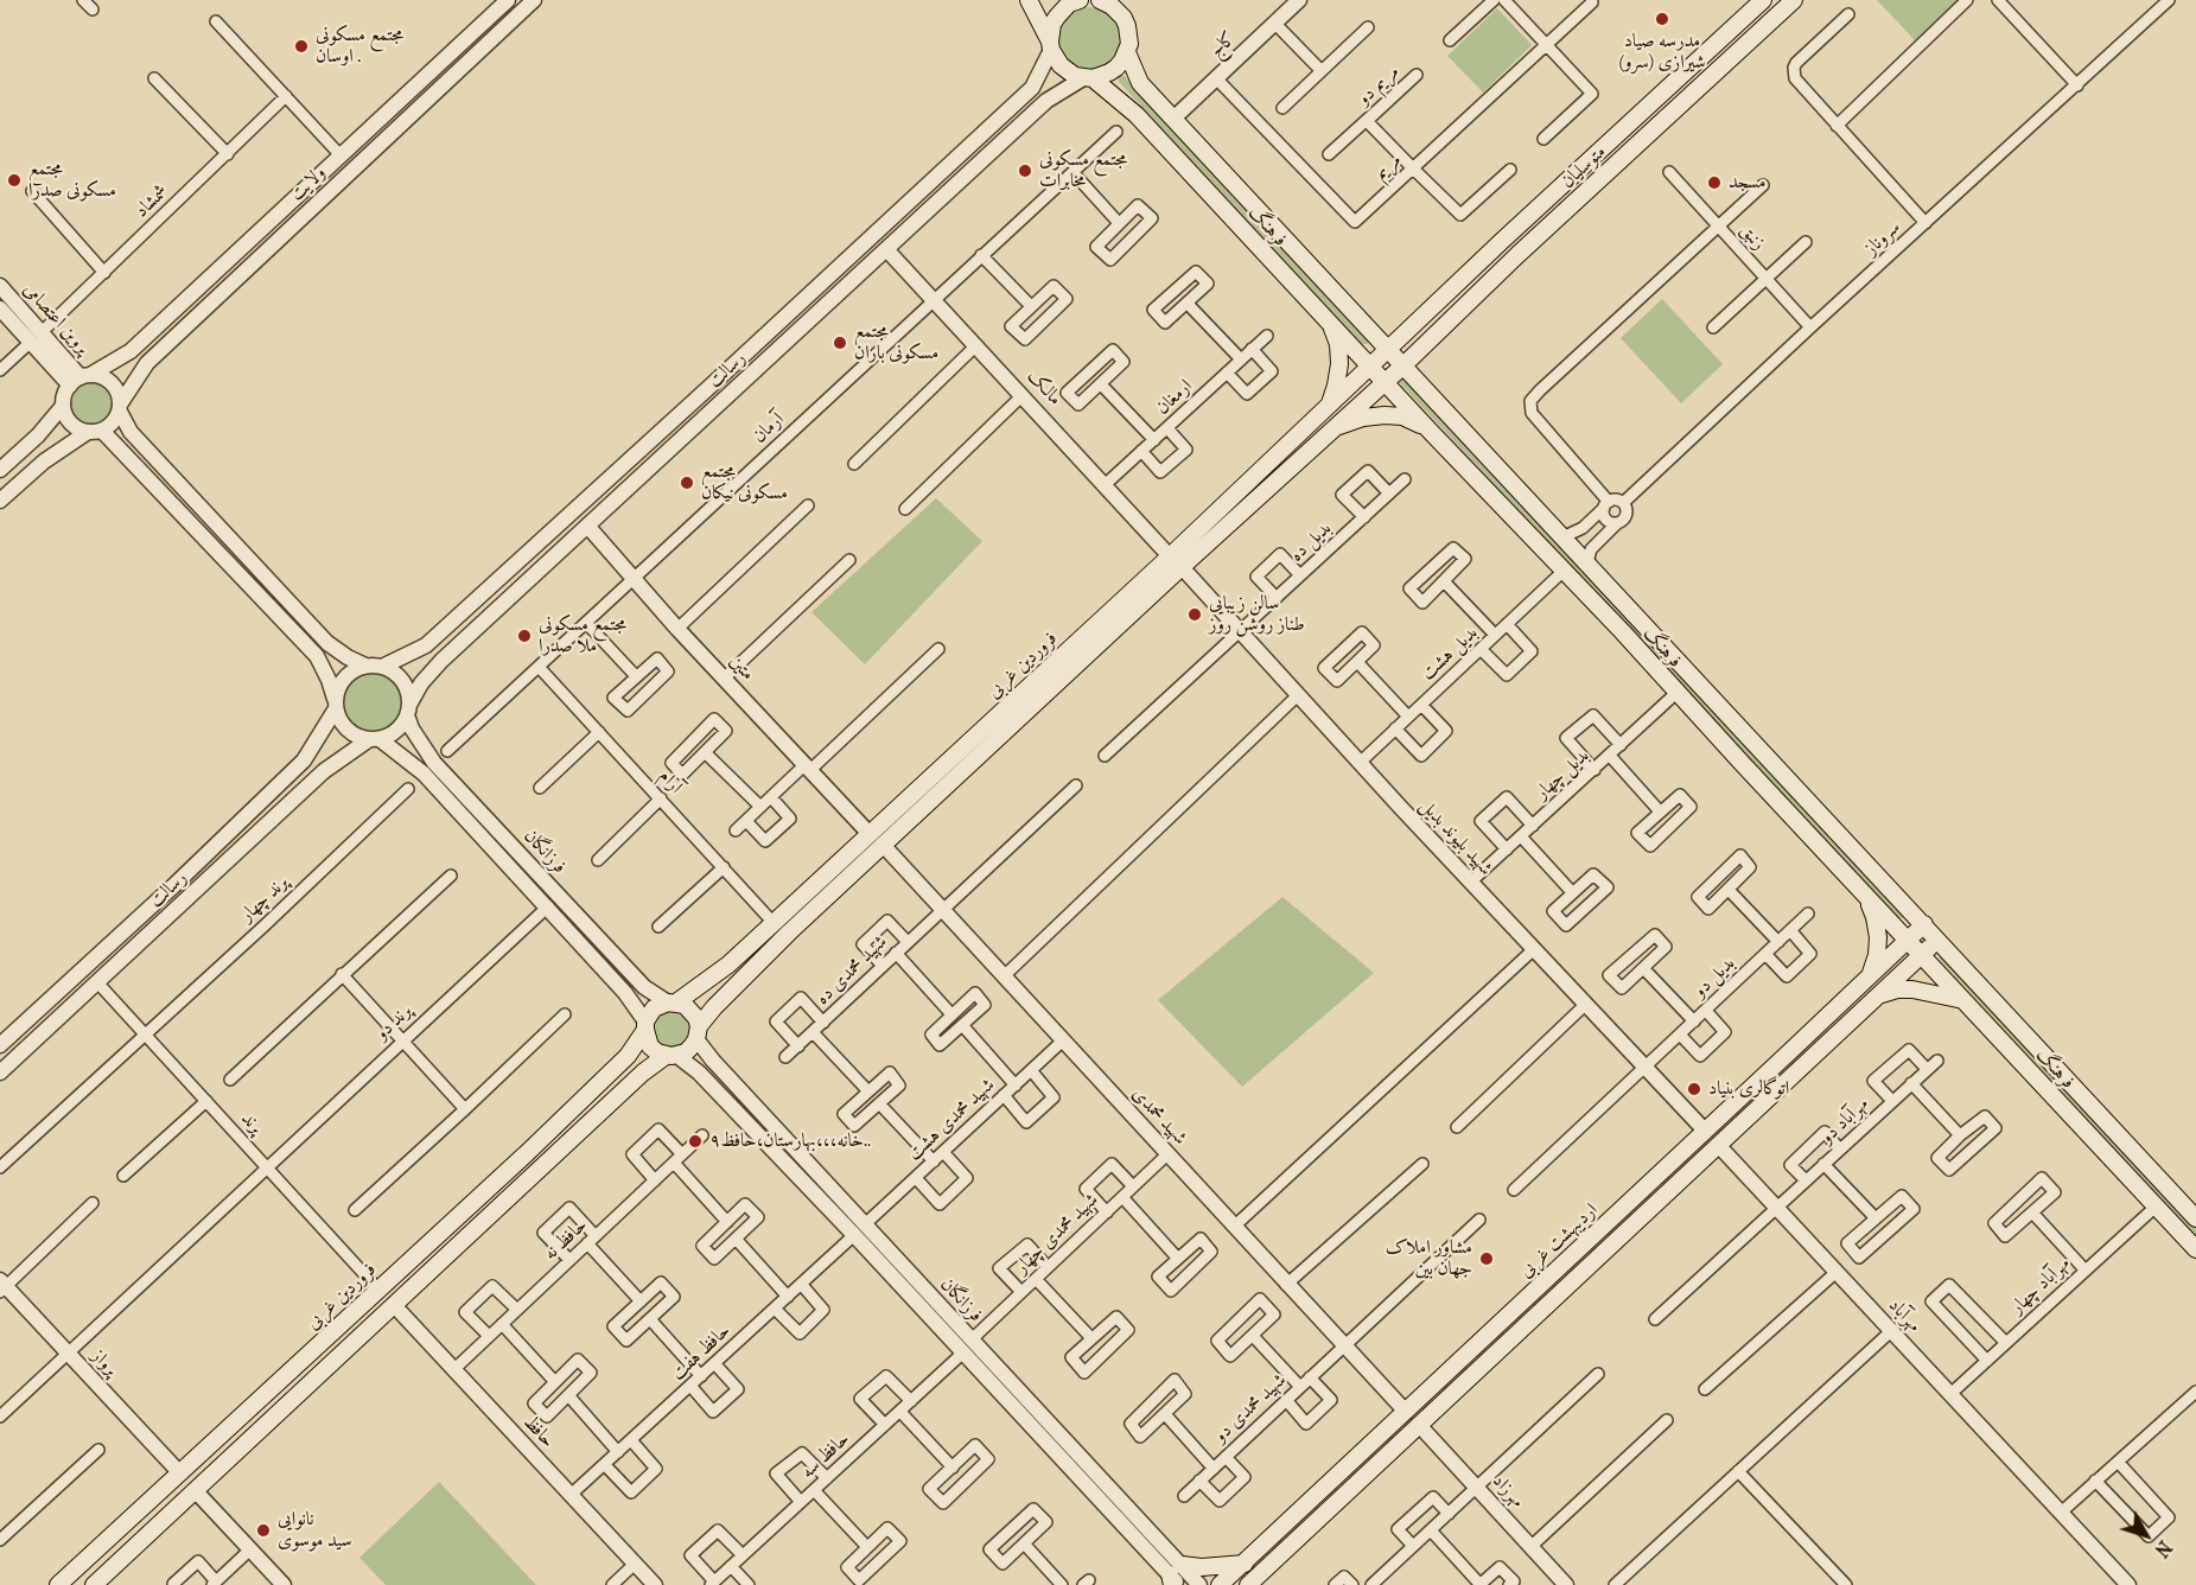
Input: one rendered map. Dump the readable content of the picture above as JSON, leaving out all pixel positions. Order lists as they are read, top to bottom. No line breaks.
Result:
{"streets":{"main road":["متوسلیان","فرهنگ","فروردین غربی","اردیبهشت غربی"],"street":["کاج","مریم دو","مریم","ولایت","شمشاد","زنبق","سروناز","پروین اعتصامی","رسالت","مالک","ارمغان","آرمان","بدیل ده","بدیل هشت","متین","بدیل چهار","آرام","شهید بلیوند بدیل","فرزانگان","پرند چهار","شهید محمدی ده","بدیل دو","پرند دو","شهید محمدی","شهید محمدی هشت","مهرآباد دو","پرند","شهید محمدی چهار","حافظ نه","مهرآباد چهار","مهرآباد","حافظ هفت","پرواز","شهید محمدی دو","حافظ","حافظ سه","مهرزاد"]},"crossings":[["کاج","مریم"],["کاج","فرهنگ"],["مریم دو","مریم"],["متوسلیان","فرهنگ"],["متوسلیان","فروردین غربی"],["ولایت","پروین اعتصامی"],["شمشاد","پروین اعتصامی"],["فرهنگ","رسالت"],["فرهنگ","بدیل هشت"],["فرهنگ","فروردین غربی"],["فرهنگ","بدیل چهار"],["فرهنگ","اردیبهشت غربی"],["فرهنگ","مهرآباد چهار"],["زنبق","سروناز"],["رسالت","مالک"],["رسالت","متین"],["رسالت","فرزانگان"],["رسالت","پرند"],["مالک","ارمغان"],["مالک","آرمان"],["مالک","فروردین غربی"],["مالک","شهید بلیوند بدیل"],["آرمان","متین"],["آرمان","آرام"],["بدیل ده","شهید بلیوند بدیل"],["بدیل هشت","شهید بلیوند بدیل"],["فروردین غربی","متین"],["فروردین غربی","آرام"],["فروردین غربی","شهید بلیوند بدیل"],["فروردین غربی","فرزانگان"],["فروردین غربی","شهید محمدی"],["فروردین غربی","پرند"],["فروردین غربی","پرواز"],["بدیل چهار","شهید بلیوند بدیل"],["شهید بلیوند بدیل","بدیل دو"],["شهید بلیوند بدیل","اردیبهشت غربی"],["فرزانگان","پرند دو"],["فرزانگان","شهید محمدی هشت"],["فرزانگان","شهید محمدی چهار"],["فرزانگان","حافظ هفت"],["فرزانگان","حافظ سه"],["پرند چهار","پرند"],["شهید محمدی ده","شهید محمدی"],["پرند دو","پرند"],["پرند دو","پرواز"],["شهید محمدی","شهید محمدی هشت"],["شهید محمدی","شهید محمدی چهار"],["شهید محمدی","اردیبهشت غربی"],["شهید محمدی","شهید محمدی دو"],["شهید محمدی هشت","حافظ هفت"],["مهرآباد دو","مهرآباد"],["شهید محمدی چهار","حافظ سه"],["حافظ نه","حافظ"],["اردیبهشت غربی","مهرآباد"],["اردیبهشت غربی","مهرزاد"],["مهرآباد چهار","مهرآباد"],["حافظ هفت","حافظ"]],"places":["مدرسه صیاد شیرازی (سرو)","مجتمع مسکونی اوسان .","مجتمع مسکونی مخابرات","مجتمع مسکونی صدرا","مسجد","مجتمع مسکونی باران","مجتمع مسکونی نیکان","سالن زیبایی طناز روشن روز","مجتمع مسکونی ملا صدرا","اتوگالری بنیاد","خانه،،،بهارستان،حافظ۹..","مشاور املاک جهان بین","نانوایی سید موسوی"],"north":"bottom right"}
